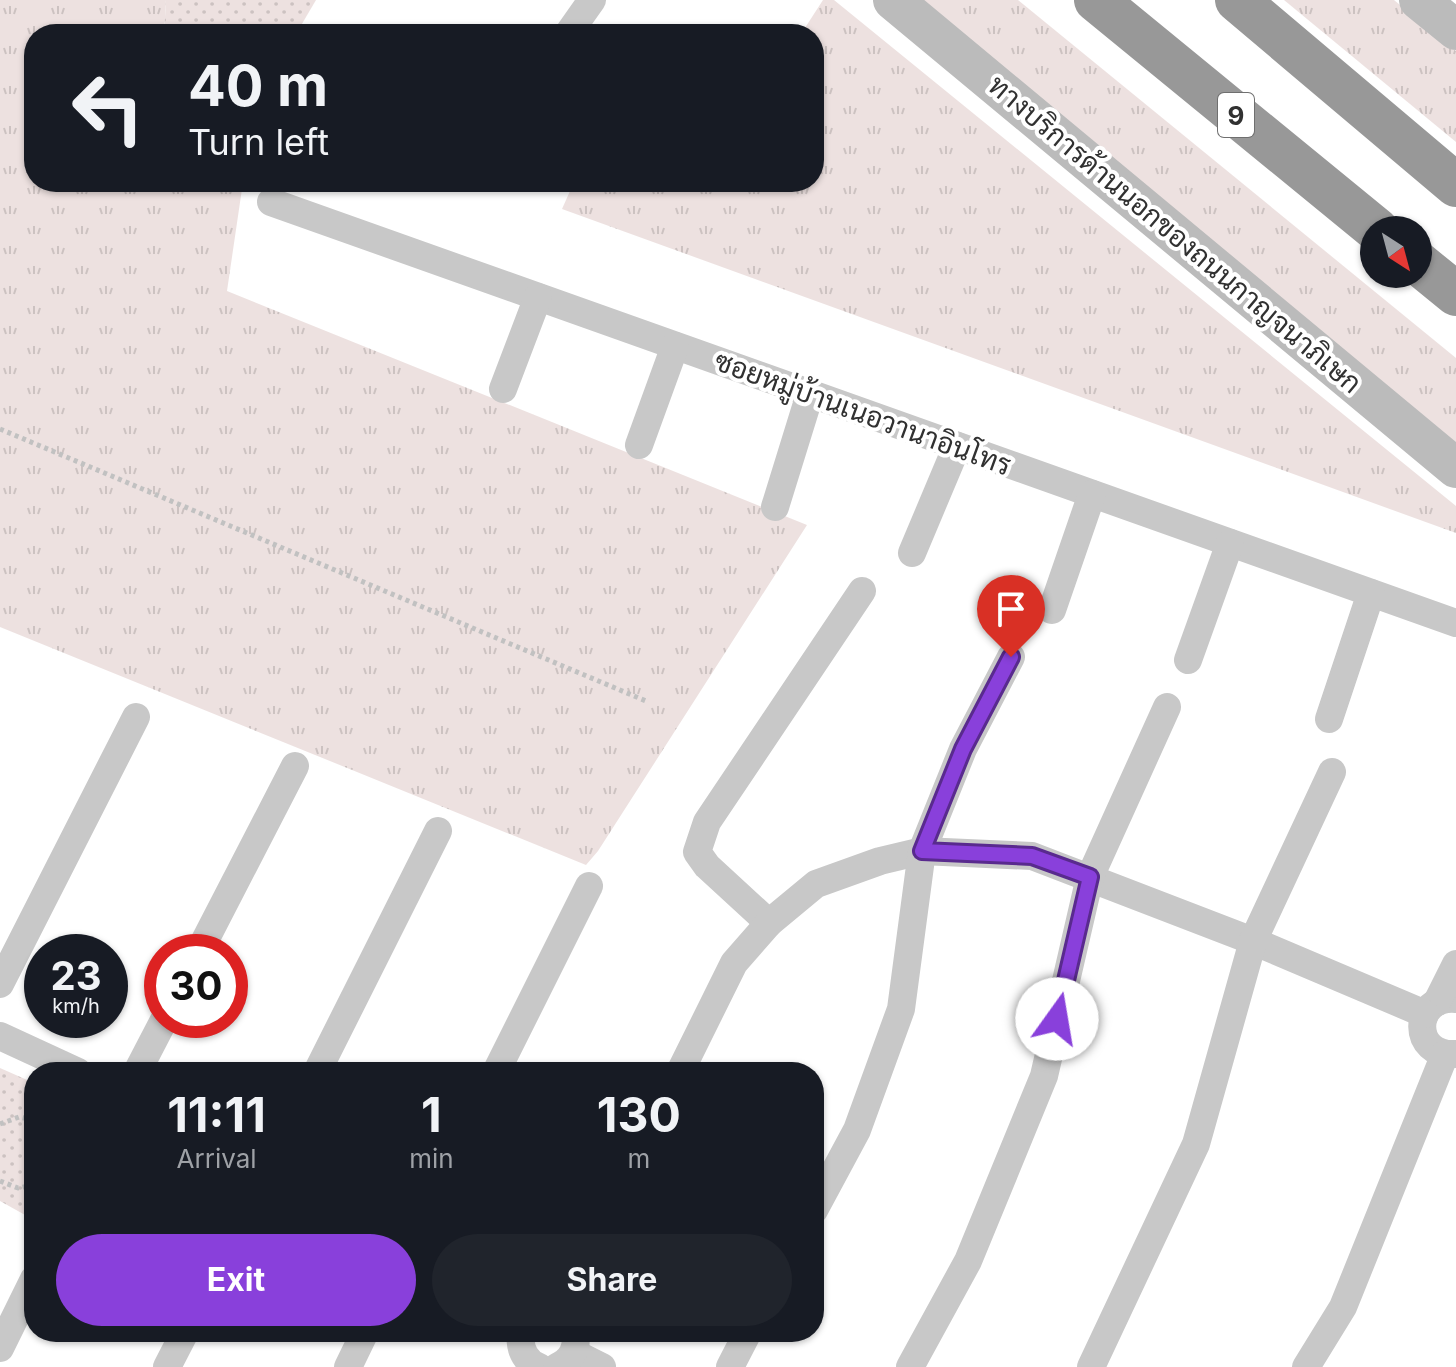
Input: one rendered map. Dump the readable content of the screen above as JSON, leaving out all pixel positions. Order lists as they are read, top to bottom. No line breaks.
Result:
{"streets":{"highway":["9"],"main road":["ทางบริการด้านนอกของถนนกาญจนาภิเษก"],"street":["ซอยหมู่บ้านเนอวานาอินโทร"]},"north":"bottom right","page":{"turn":["40 m","Turn left"],"speed":"23 km/h","limit":"30","eta":["11:11","Arrival","1","min","130","m"],"buttons":["Exit","Share"]}}
